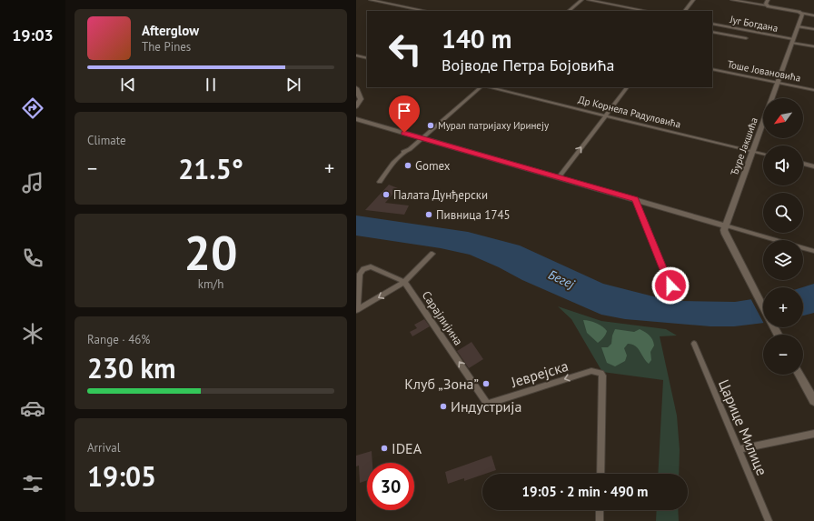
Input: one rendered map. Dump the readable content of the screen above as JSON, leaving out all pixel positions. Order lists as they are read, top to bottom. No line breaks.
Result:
{"streets":{"street":["Југ Богдана","Тоше Јовановића","Др Корнела Радуловића","Ђуре Јакшића","Сарајлијина","Јеврејска","Царице Милице"]},"crossings":[["Југ Богдана","Ђуре Јакшића"],["Тоше Јовановића","Ђуре Јакшића"],["Др Корнела Радуловића","Ђуре Јакшића"],["Сарајлијина","Јеврејска"]],"one_way":["Сарајлијина"],"water":["Бегеј"],"places":["Мурал патријаху Иринеју","Gomex","Палата Дунђерски","Пивница 1745","Клуб „Зона”","Индустрија","IDEA"],"north":"bottom left","page":{"tabs":"19:03","turn":["140 m","Војводе Петра Бојовића"],"song":["Afterglow","The Pines"],"map_buttons":["+","−"],"tile":["Climate",["20","km/h"],["Range · 46%","230 km"],["Arrival","19:05"]],"heat":["−","21.5°","+"],"limit":"30","trip":"19:05 · 2 min · 490 m"}}
